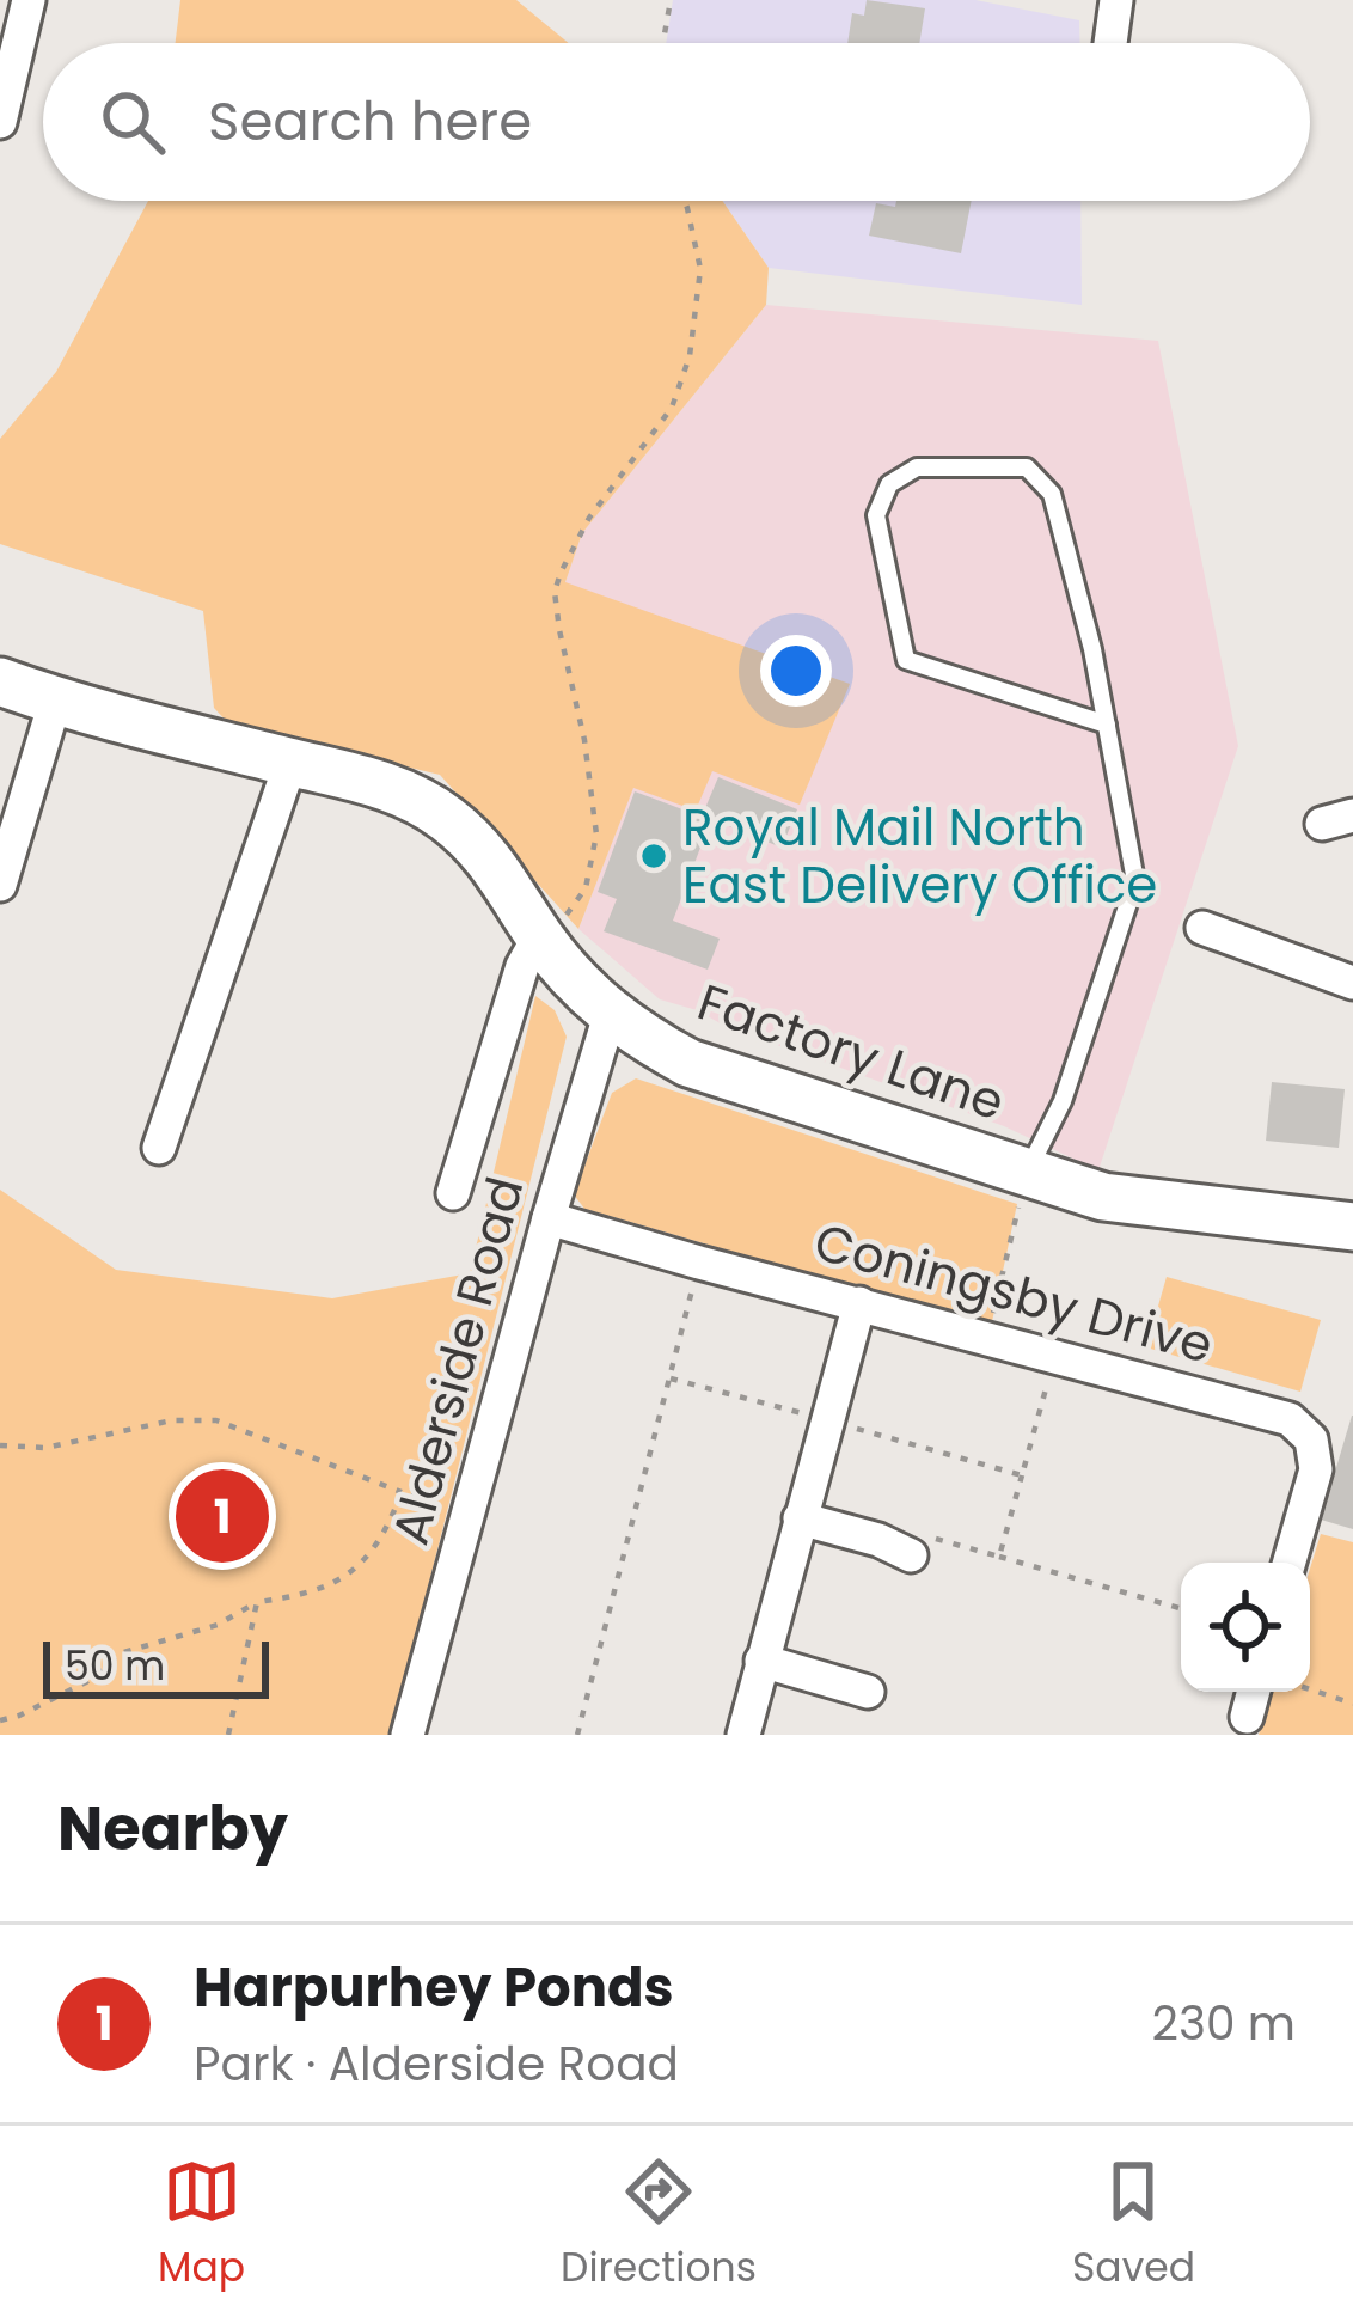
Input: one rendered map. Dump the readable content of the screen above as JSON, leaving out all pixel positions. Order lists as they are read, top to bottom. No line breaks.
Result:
{"streets":{"street":["Factory Lane","Coningsby Drive","Alderside Road"]},"crossings":[["Factory Lane","Alderside Road"],["Coningsby Drive","Alderside Road"]],"places":["Royal Mail North East Delivery Office"],"scale_bar":"50 m","page":{"search":"Search here","pins":"1","scale":"50 m","heading":"Nearby","list":[{"mark":"1","name":"Harpurhey Ponds","note":"Park · Alderside Road","value":"230 m"}],"nav":["Map","Directions","Saved"]}}
